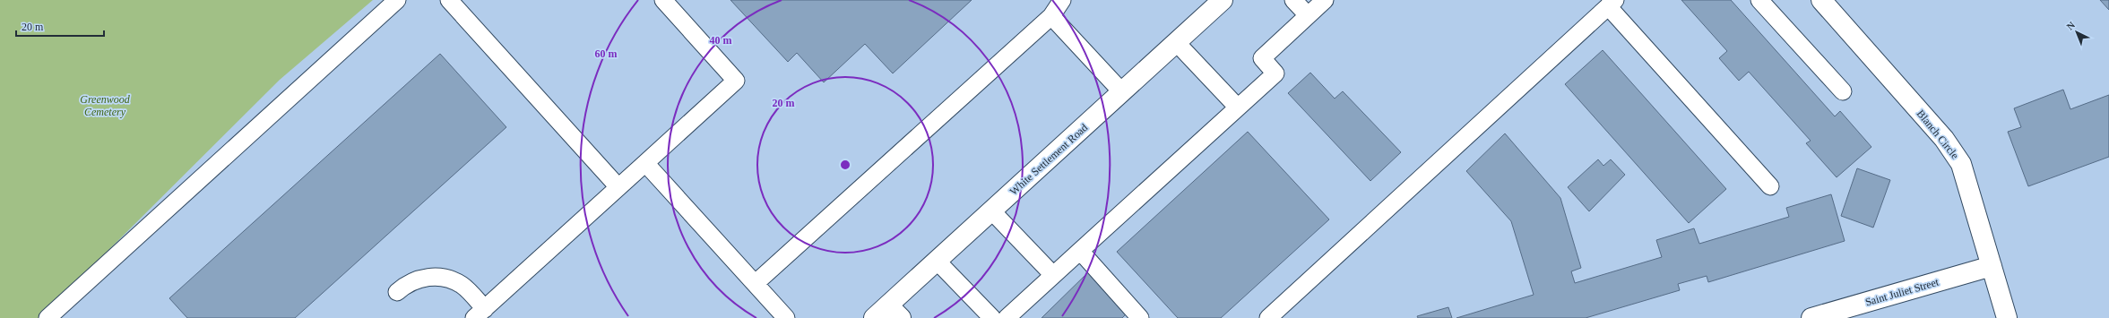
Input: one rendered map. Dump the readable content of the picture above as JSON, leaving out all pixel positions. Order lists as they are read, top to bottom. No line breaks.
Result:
{"streets":{"street":["Blanch Circle","White Settlement Road","Saint Juliet Street"]},"crossings":[["Blanch Circle","Saint Juliet Street"]],"parks":["Greenwood Cemetery"],"scale_bar":"20 m","north":"top left","rings":["40 m","60 m","20 m"]}
